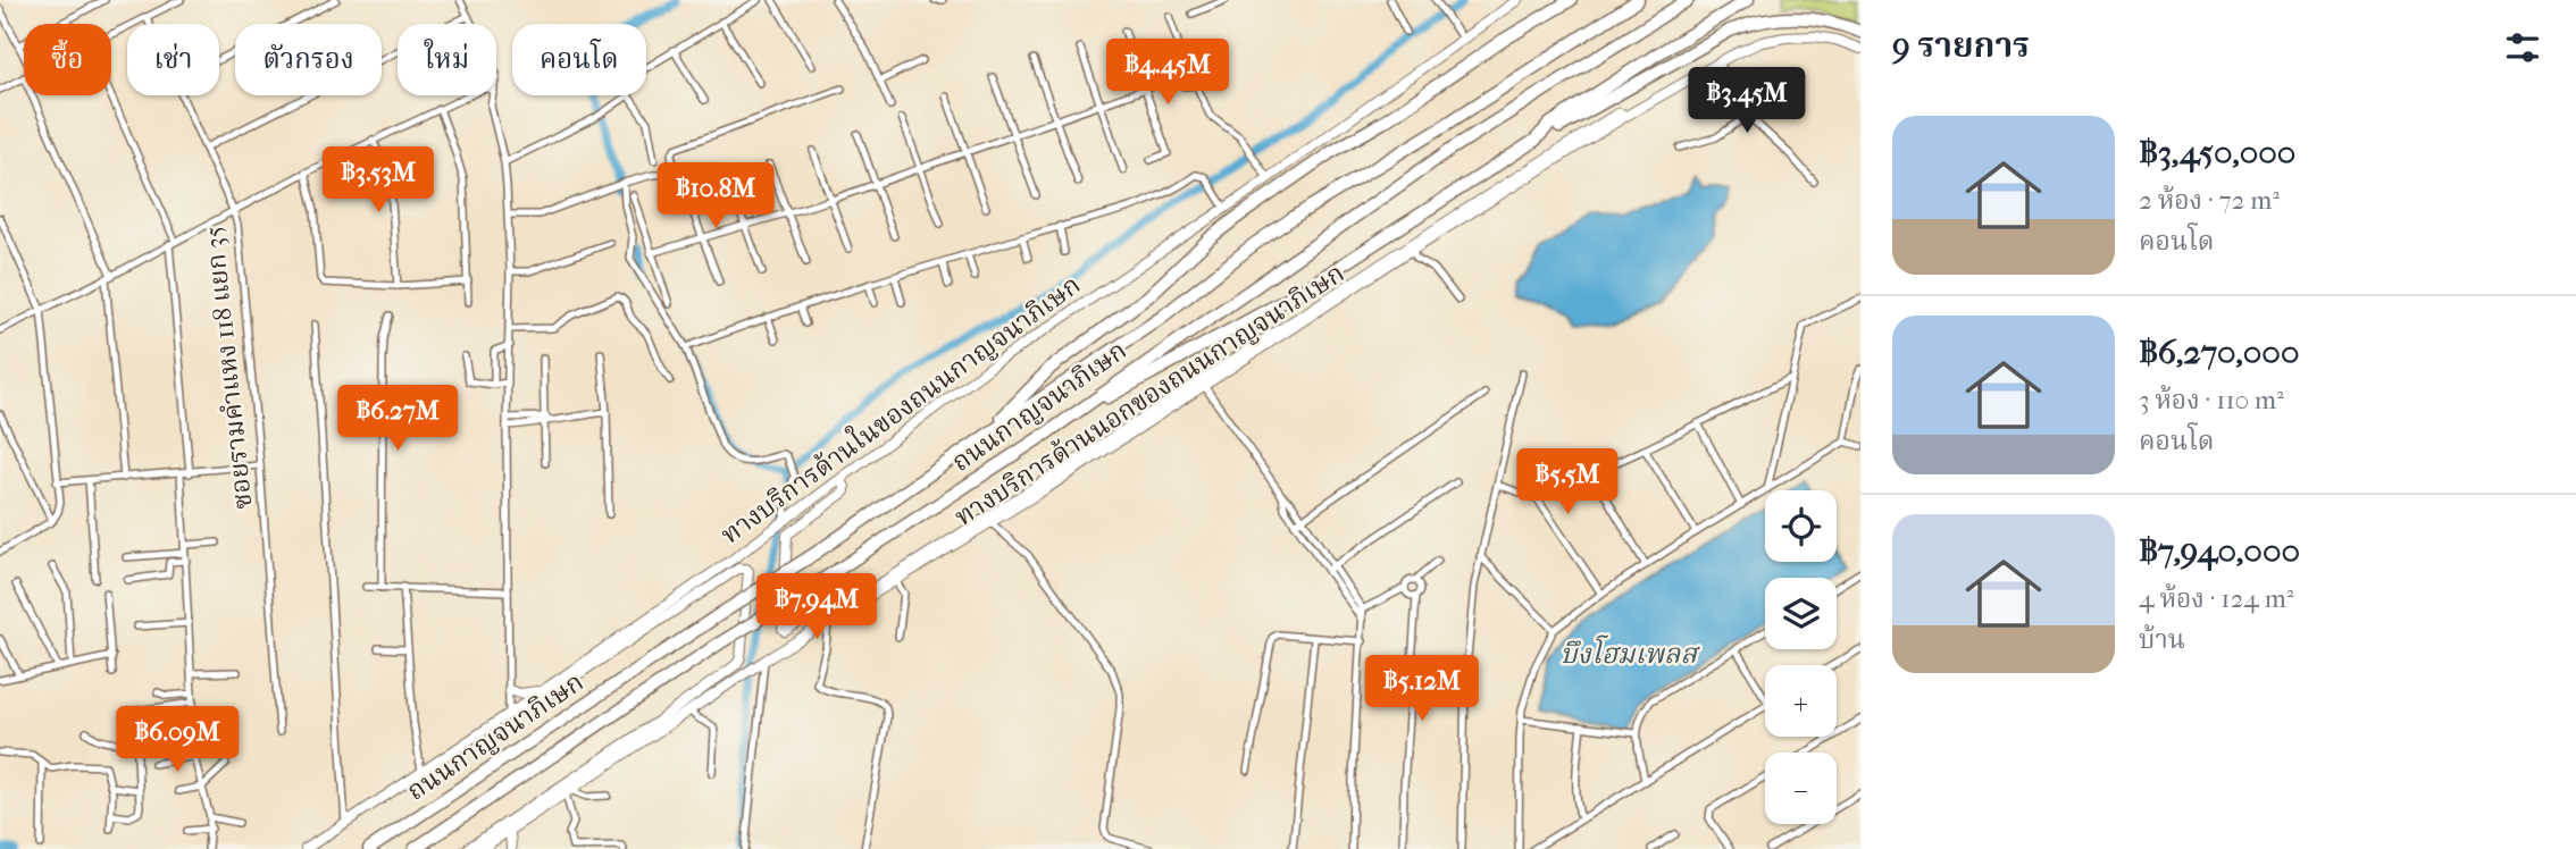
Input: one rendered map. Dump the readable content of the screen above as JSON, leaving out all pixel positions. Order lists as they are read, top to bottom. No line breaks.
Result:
{"streets":{"highway":["ถนนกาญจนาภิเษก"],"main road":["ทางบริการด้านนอกของถนนกาญจนาภิเษก","ทางบริการด้านในของถนนกาญจนาภิเษก"],"street":["ซอยรามคำแหง 118 แยก 35"]},"water":["บึงโฮมเพลส"],"page":{"heading":"9 รายการ","chip":["ซื้อ","เช่า","ตัวกรอง","ใหม่","คอนโด"],"price":["฿4.45M","฿3.45M","฿3.53M","฿10.8M","฿6.27M","฿5.5M","฿7.94M","฿5.12M","฿6.09M"],"list":[{"name":"฿3,450,000","note":"2 ห้อง · 72 m² · คอนโด"},{"name":"฿6,270,000","note":"3 ห้อง · 110 m² · คอนโด"},{"name":"฿7,940,000","note":"4 ห้อง · 124 m² · บ้าน"}],"map_buttons":["+","−"]}}
